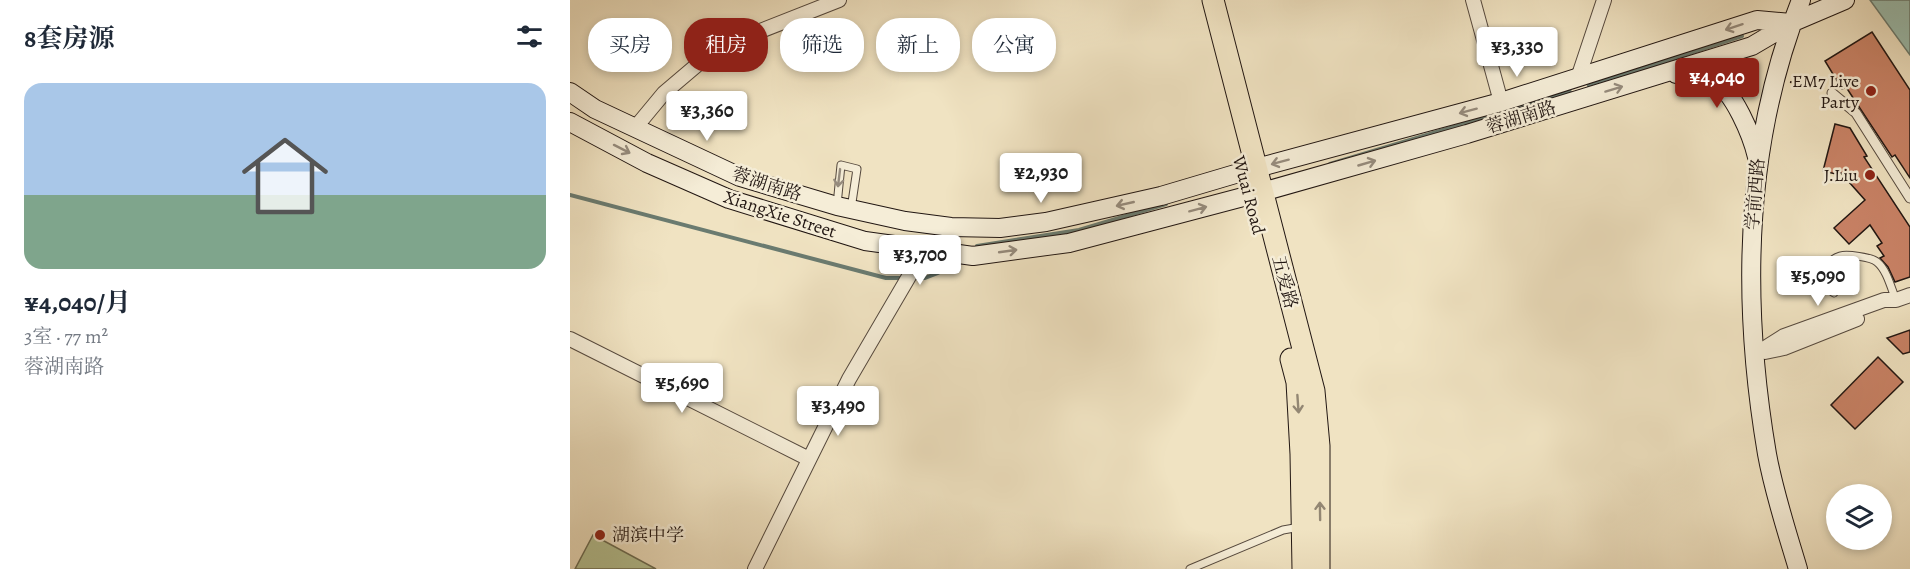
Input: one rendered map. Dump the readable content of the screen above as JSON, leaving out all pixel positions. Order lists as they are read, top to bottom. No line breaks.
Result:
{"streets":{"main road":["蓉湖南路","学前西路","Wuai Road","XiangXie Street","五爱路"]},"crossings":[["蓉湖南路","学前西路"],["蓉湖南路","Wuai Road"],["蓉湖南路","XiangXie Street"],["蓉湖南路","五爱路"],["Wuai Road","XiangXie Street"],["Wuai Road","五爱路"],["XiangXie Street","五爱路"]],"one_way":["Wuai Road","XiangXie Street","五爱路"],"places":["EM7 Live Party","J.Liu","湖滨中学"],"page":{"heading":"8套房源","chip":["买房","租房","筛选","新上","公寓"],"price":["¥3,330","¥4,040","¥3,360","¥2,930","¥3,700","¥5,090","¥5,690","¥3,490"],"list":[{"name":"¥4,040/月","note":"3室 · 77 m² · 蓉湖南路"}]}}
